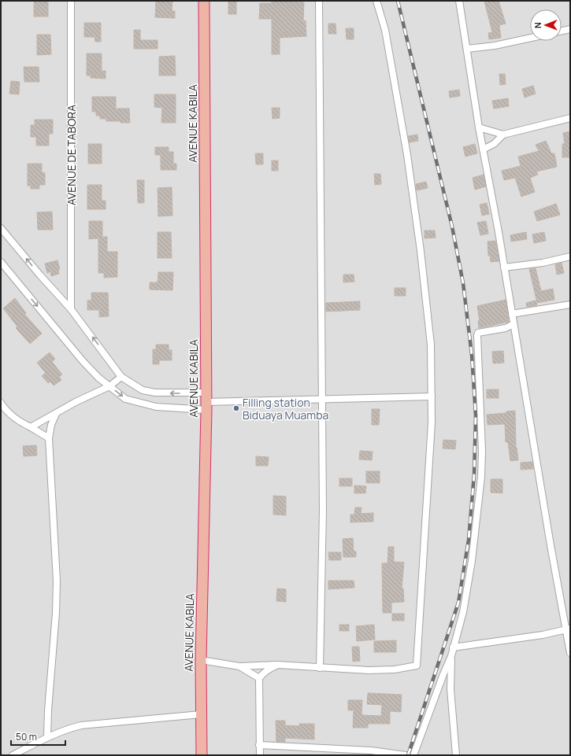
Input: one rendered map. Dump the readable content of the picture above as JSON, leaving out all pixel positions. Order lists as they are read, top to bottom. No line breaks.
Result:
{"streets":{"highway":["AVENUE KABILA"],"street":["AVENUE DE TABORA"]},"places":["Filling station Biduaya Muamba"],"scale_bar":"50 m","north":"left"}
